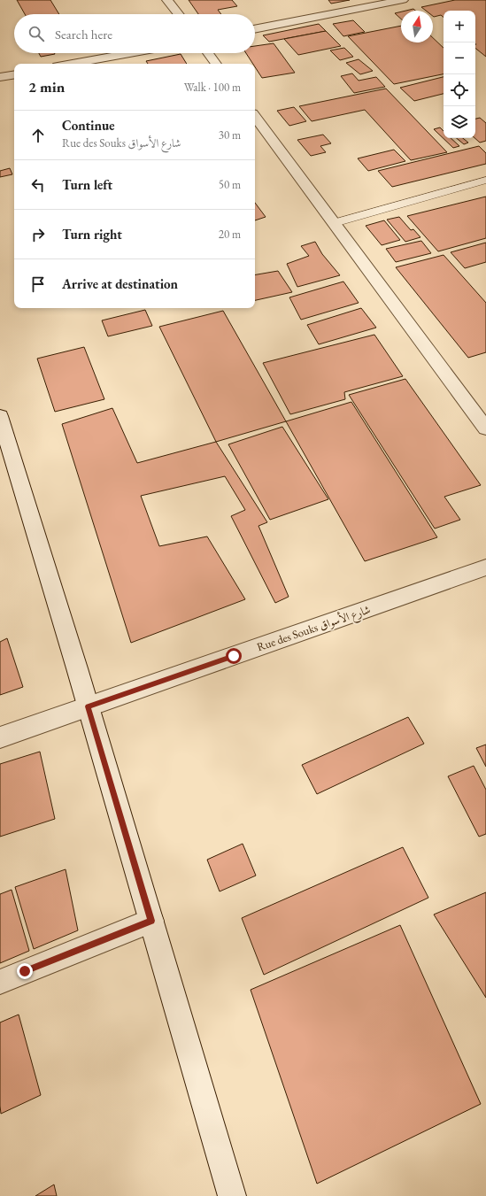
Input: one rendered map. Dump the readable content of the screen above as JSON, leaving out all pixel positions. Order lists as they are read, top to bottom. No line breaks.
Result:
{"streets":{"street":["Rue des Souks شارع الأسواق"]},"north":"top","page":{"map_buttons":["+","−"],"search":"Search here","heading":["2 min","Walk · 100 m"],"list":[["Continue","Rue des Souks شارع الأسواق","30 m"],["Turn left","50 m"],["Turn right","20 m"],"Arrive at destination"]}}
